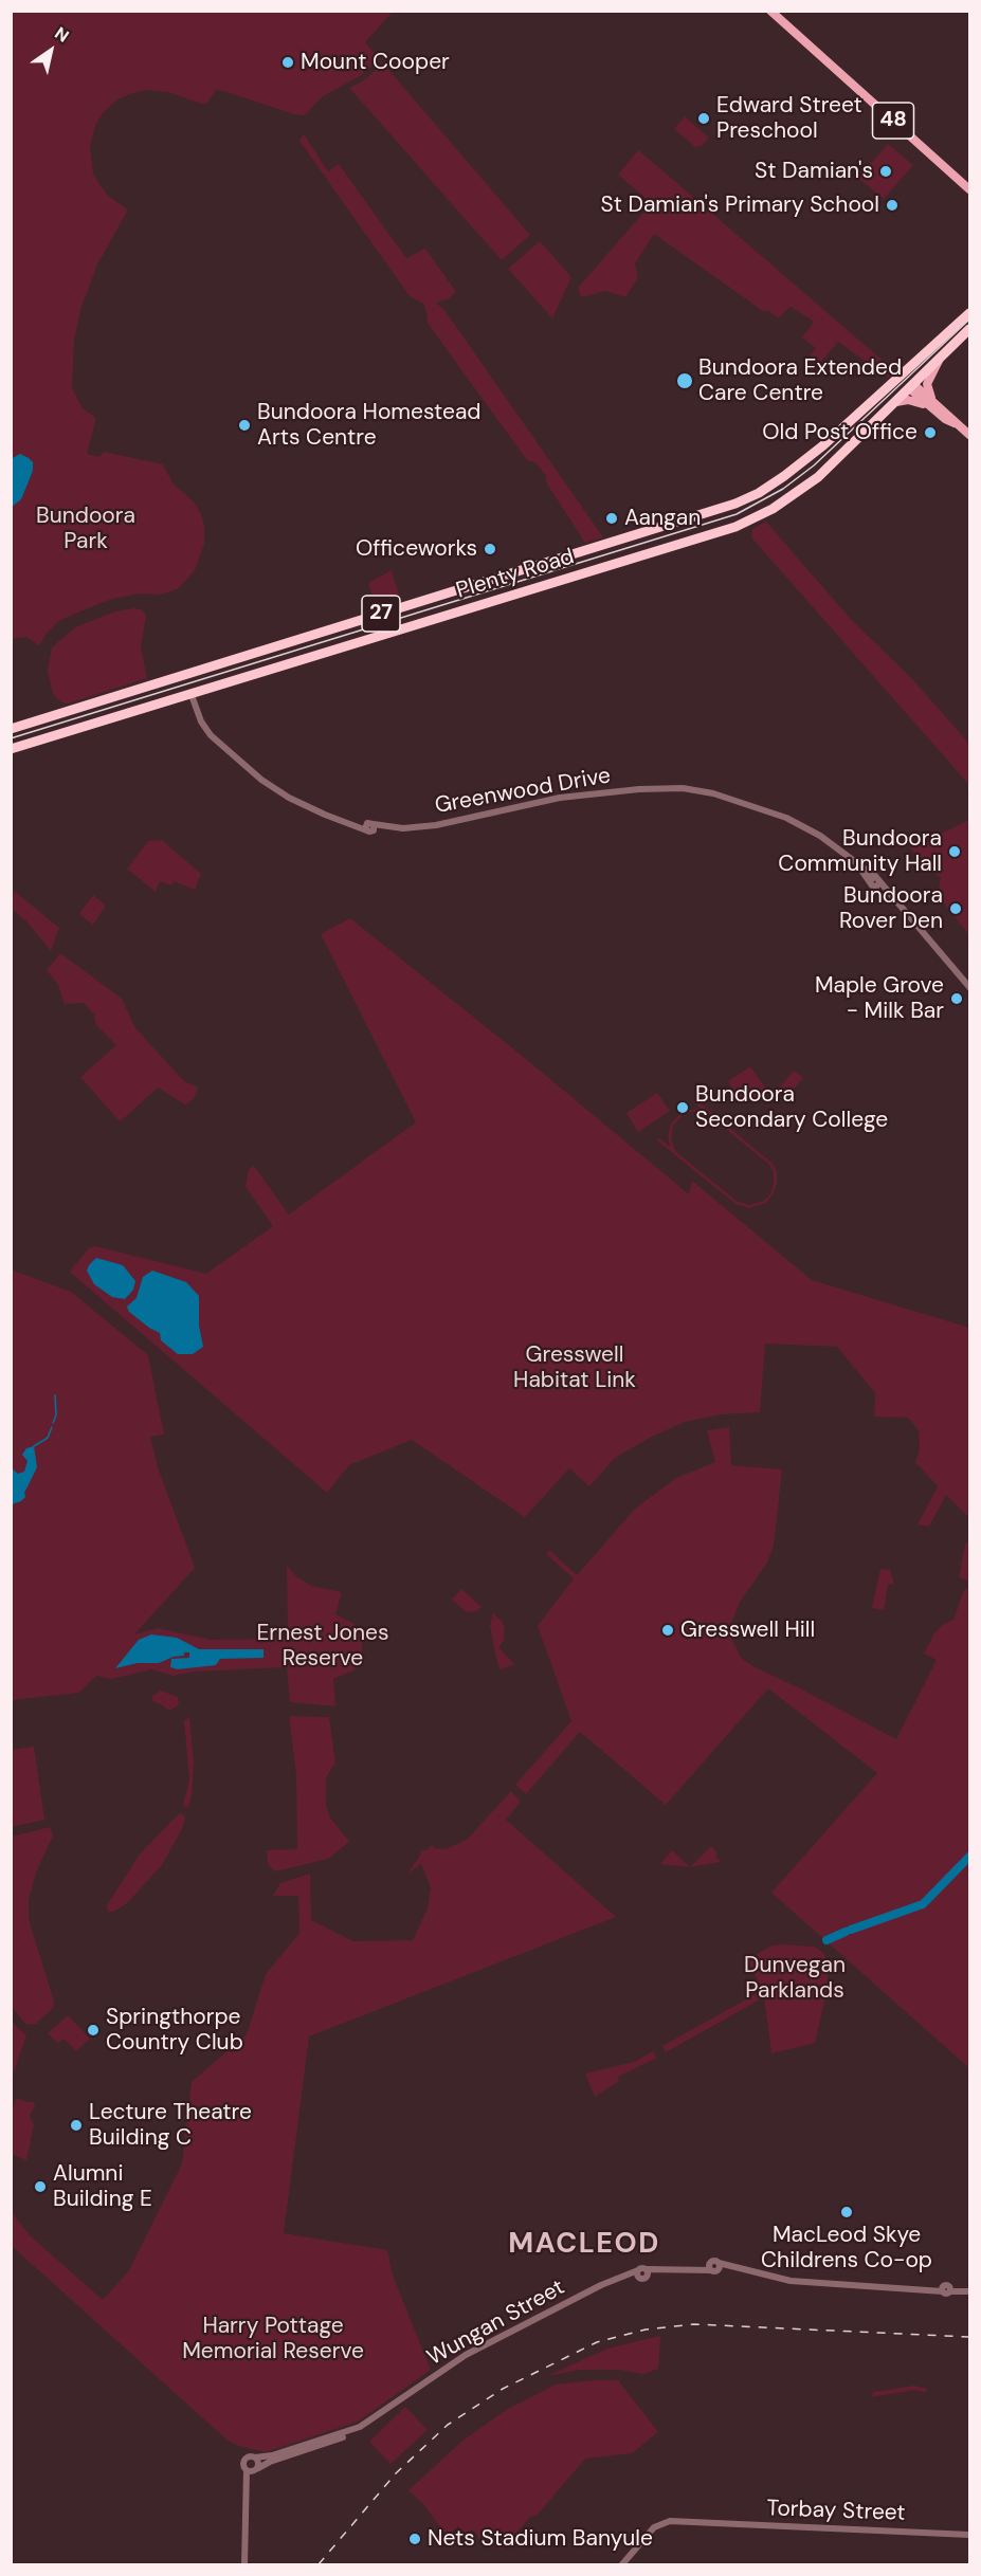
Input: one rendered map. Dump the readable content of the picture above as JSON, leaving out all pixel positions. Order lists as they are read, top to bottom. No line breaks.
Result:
{"streets":{"highway":["Plenty Road","27"],"main road":["48"],"street":["Greenwood Drive","Wungan Street","Torbay Street"]},"crossings":[["Plenty Road","Greenwood Drive"]],"districts":["MACLEOD"],"parks":["Bundoora Park","Gresswell Habitat Link","Ernest Jones Reserve","Dunvegan Parklands","Harry Pottage Memorial Reserve"],"places":["Mount Cooper","Edward Street Preschool","St Damian's","St Damian's Primary School","Bundoora Extended Care Centre","Bundoora Homestead Arts Centre","Old Post Office","Aangan","Officeworks","Bundoora Community Hall","Bundoora Rover Den","Maple Grove - Milk Bar","Bundoora Secondary College","Gresswell Hill","Springthorpe Country Club","Lecture Theatre Building C","Alumni Building E","MacLeod Skye Childrens Co-op","Nets Stadium Banyule"],"north":"top right"}
